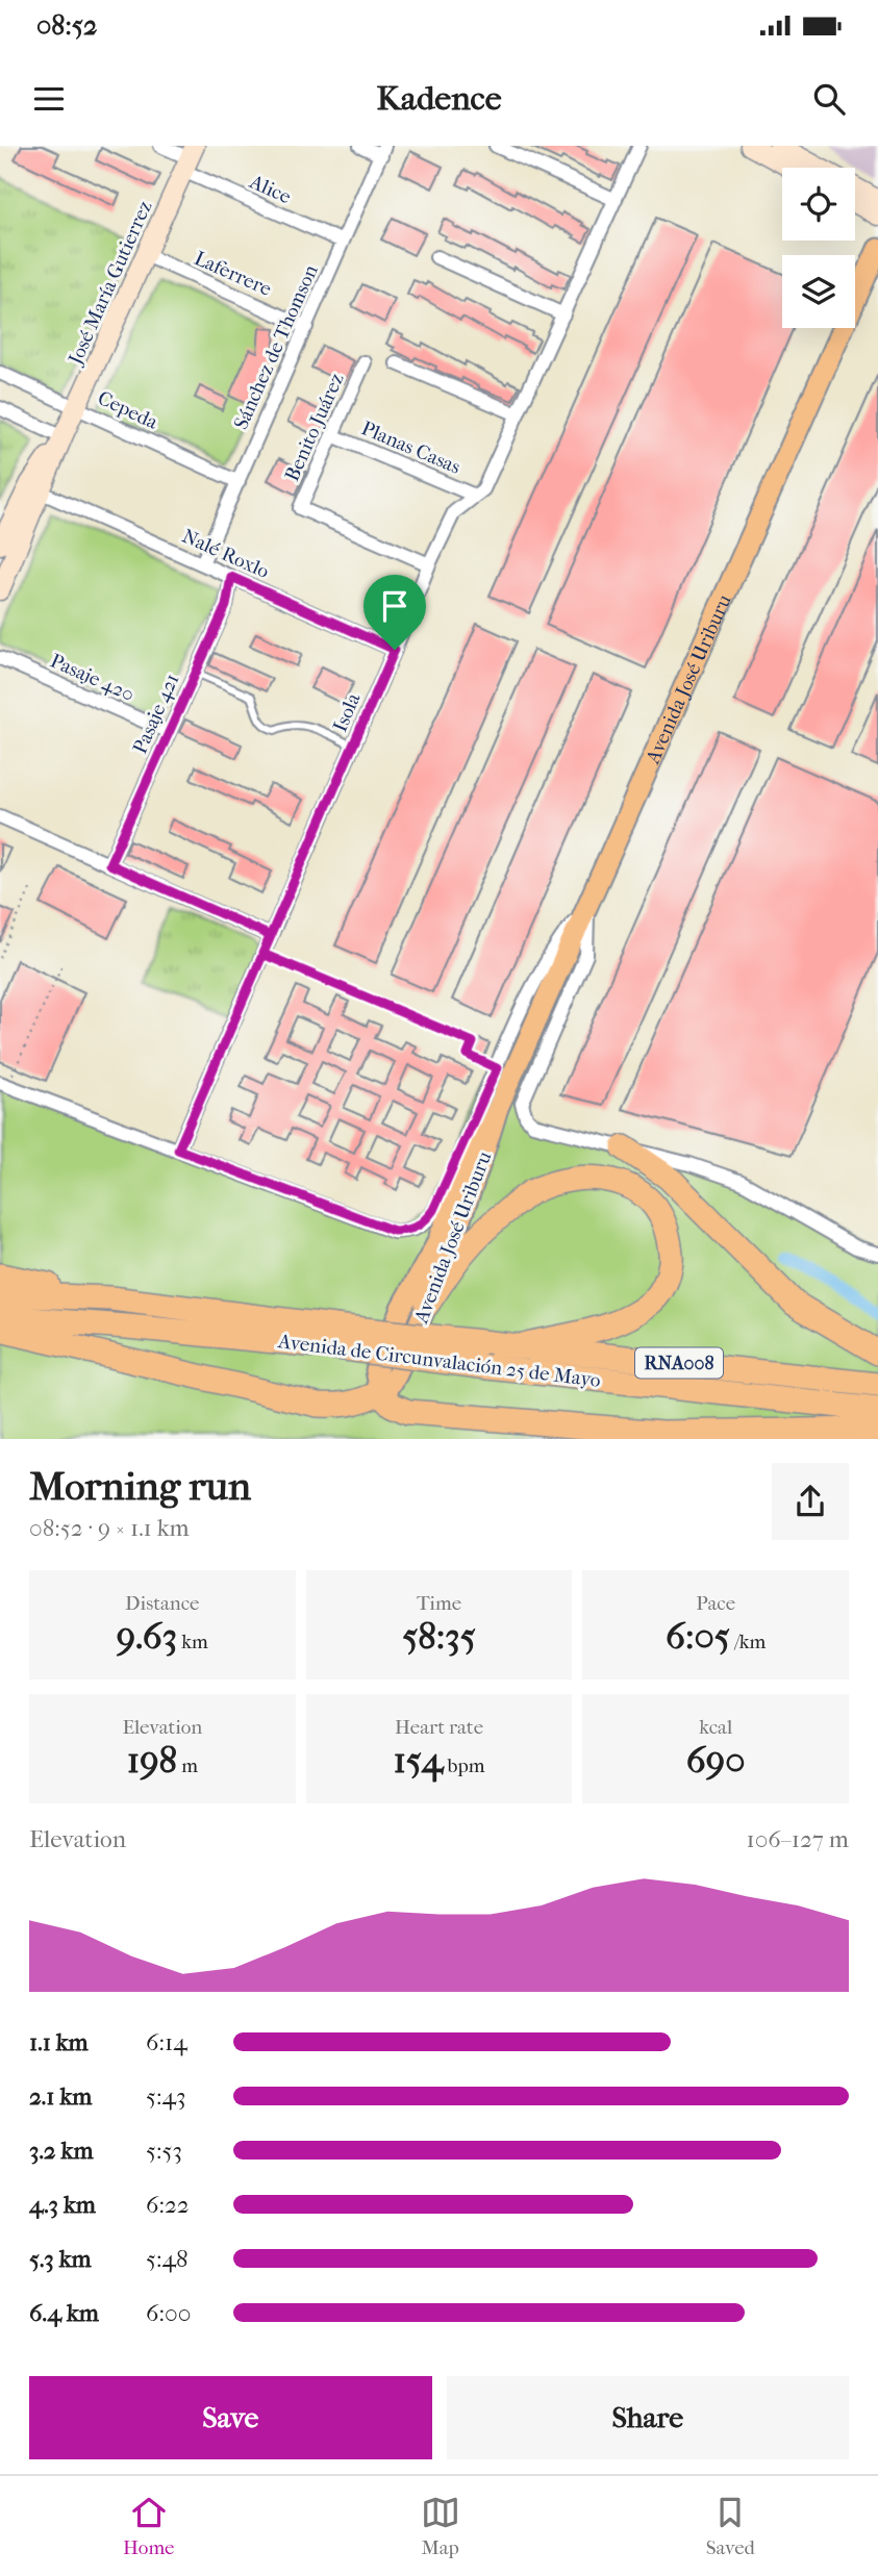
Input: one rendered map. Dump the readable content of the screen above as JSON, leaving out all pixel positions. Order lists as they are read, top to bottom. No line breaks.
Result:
{"streets":{"highway":["Avenida de Circunvalación 25 de Mayo","RNA008"],"main road":["Avenida José Uriburu"],"street":["Alice","Laferrere","José María Gutierrez","Sánchez de Thomson","Cepeda","Benito Juárez","Planas Casas","Nalé Roxlo","Pasaje 420","Isola","Pasaje 421"]},"crossings":[["Alice","José María Gutierrez"],["Alice","Sánchez de Thomson"],["Laferrere","José María Gutierrez"],["Laferrere","Sánchez de Thomson"],["José María Gutierrez","Cepeda"],["José María Gutierrez","Nalé Roxlo"],["Sánchez de Thomson","Cepeda"],["Sánchez de Thomson","Nalé Roxlo"],["Benito Juárez","Planas Casas"],["Benito Juárez","Isola"],["Planas Casas","Isola"],["Nalé Roxlo","Isola"],["Nalé Roxlo","Pasaje 421"],["Pasaje 420","Pasaje 421"],["Avenida de Circunvalación 25 de Mayo","RNA008"]],"page":{"status":"08:52","header":"Kadence","heading":["Morning run","08:52 · 9 × 1.1 km"],"stats":[["Distance","9.63 km"],["Time","58:35"],["Pace","6:05 /km"],["Elevation","198 m"],["Heart rate","154 bpm"],["kcal","690"]],"chart":["Elevation","106–127 m"],"list":[{"name":"1.1 km","note":"6:14"},{"name":"2.1 km","note":"5:43"},{"name":"3.2 km","note":"5:53"},{"name":"4.3 km","note":"6:22"},{"name":"5.3 km","note":"5:48"},{"name":"6.4 km","note":"6:00"}],"buttons":["Save","Share"],"tabs":["Home","Map","Saved"]}}
